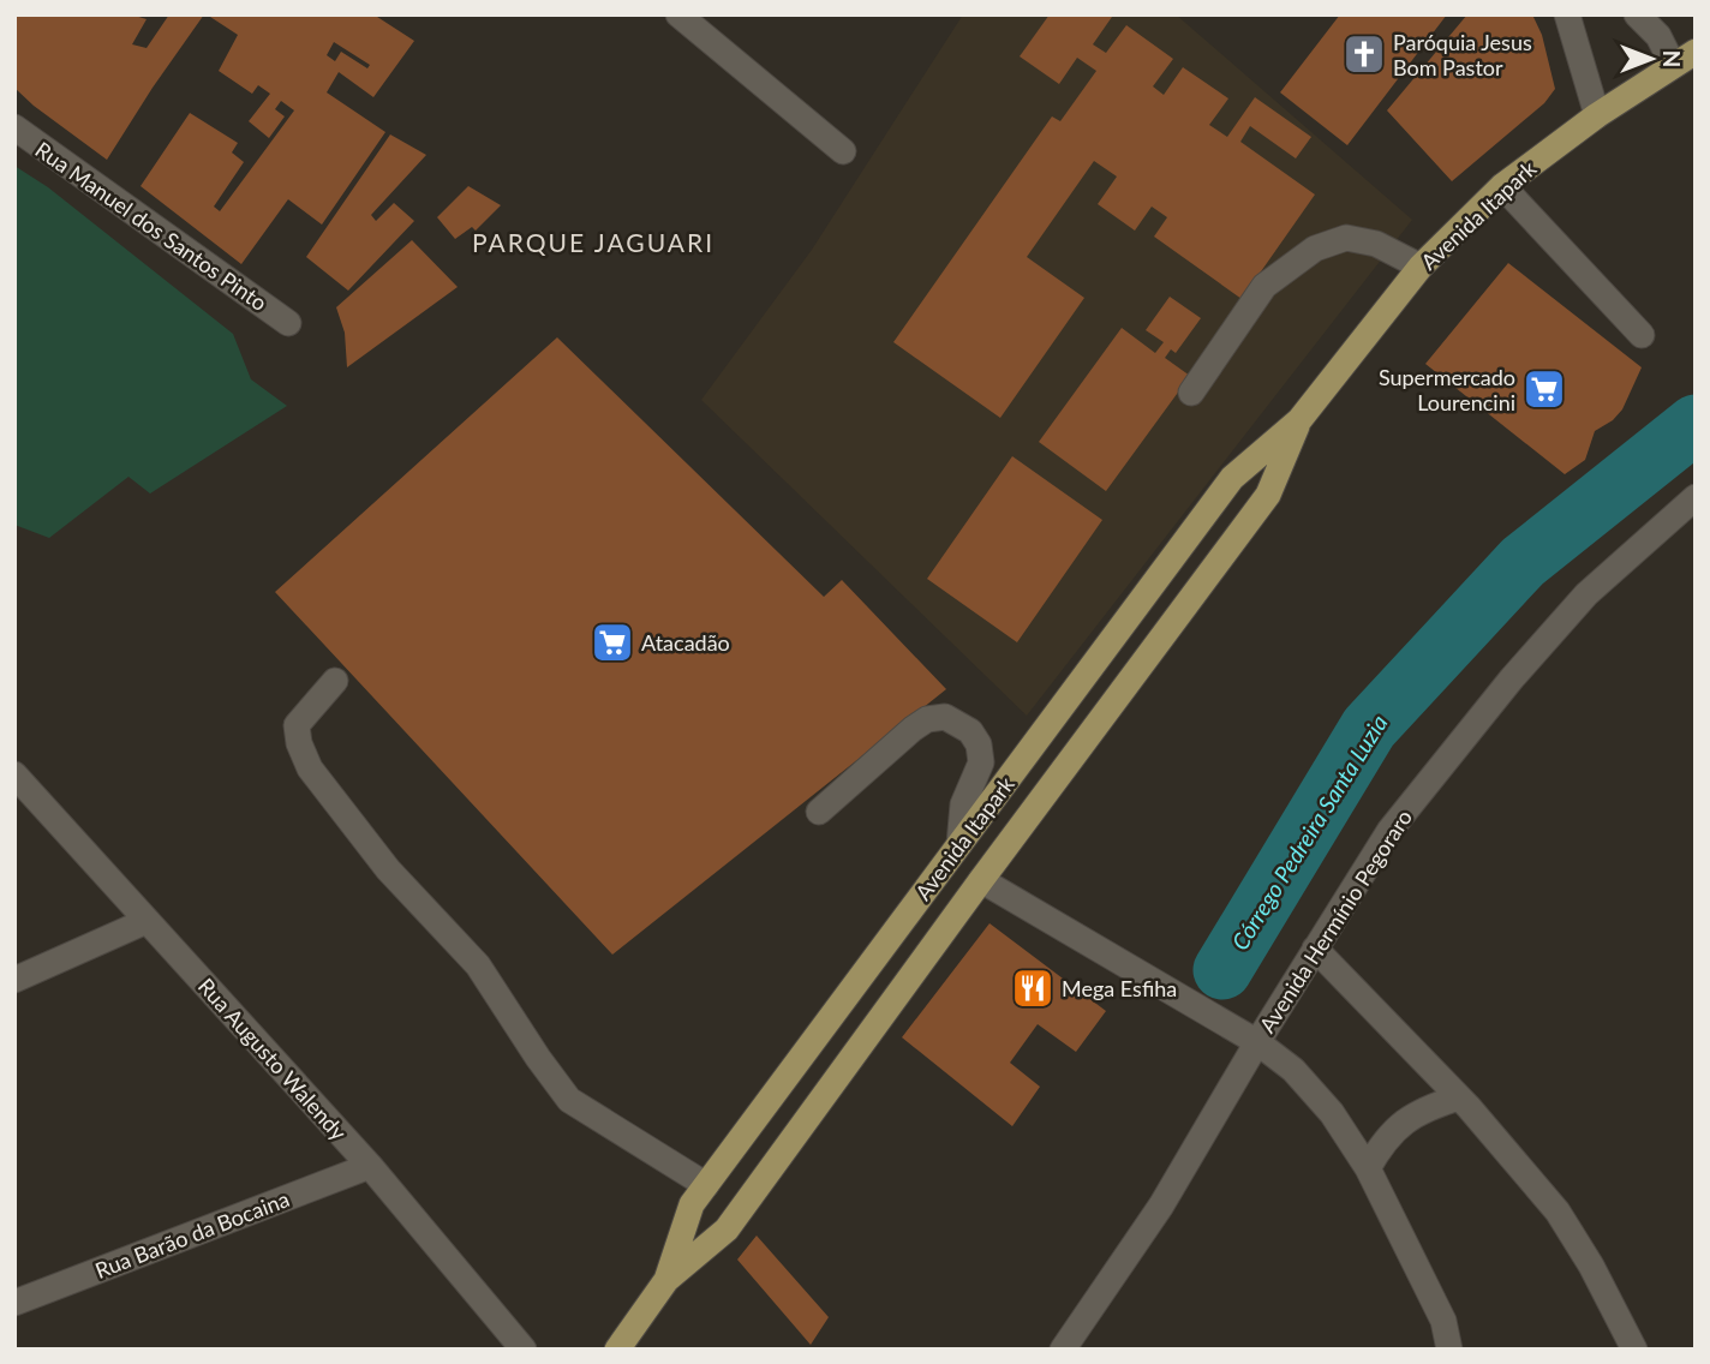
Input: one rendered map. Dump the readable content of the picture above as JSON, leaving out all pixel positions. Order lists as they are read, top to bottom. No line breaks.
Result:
{"streets":{"main road":["Avenida Itapark"],"street":["Rua Manuel dos Santos Pinto","Avenida Hermínio Pegoraro","Rua Augusto Walendy","Rua Barão da Bocaina"]},"crossings":[["Rua Augusto Walendy","Rua Barão da Bocaina"]],"districts":["PARQUE JAGUARI"],"water":["Córrego Pedreira Santa Luzia"],"places":{"church":["Paróquia Jesus Bom Pastor"],"supermarket":["Supermercado Lourencini","Atacadão"],"restaurant":["Mega Esfiha"]},"north":"right"}
